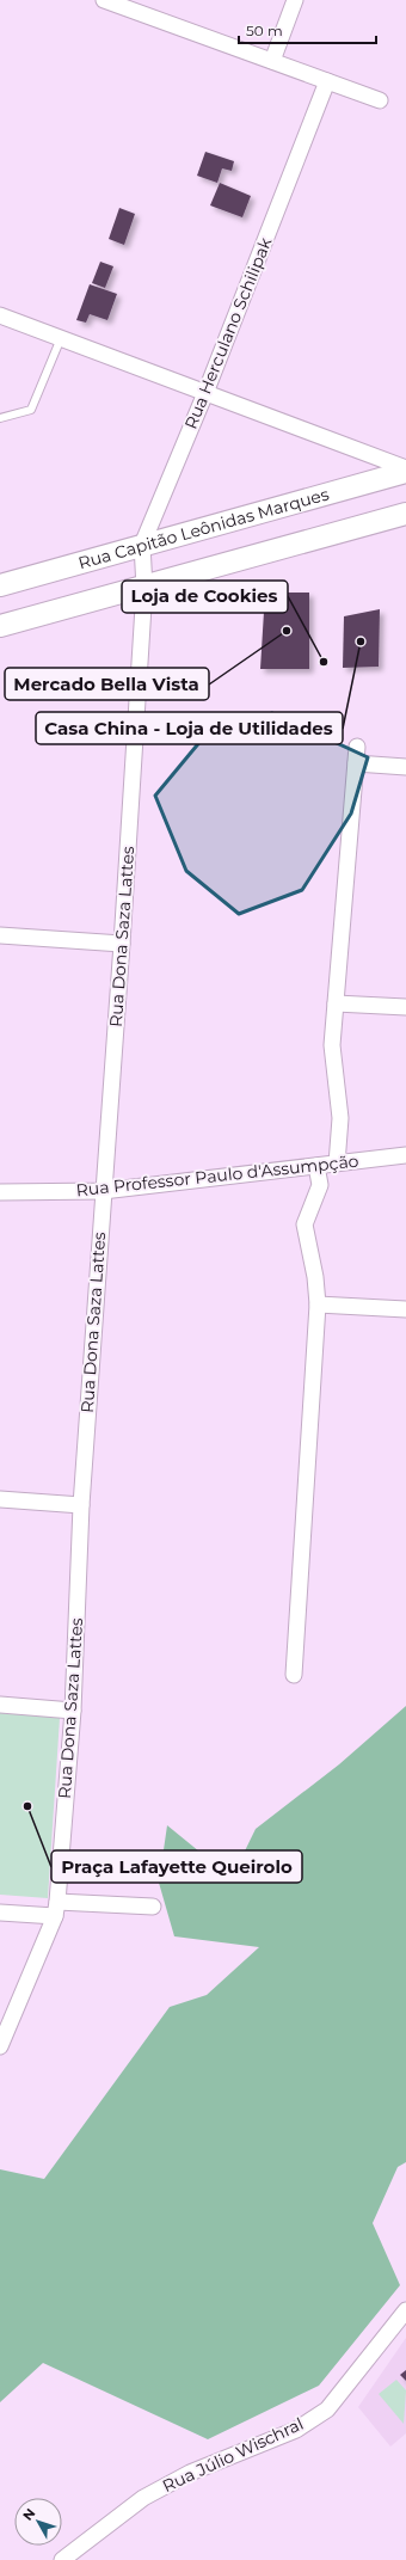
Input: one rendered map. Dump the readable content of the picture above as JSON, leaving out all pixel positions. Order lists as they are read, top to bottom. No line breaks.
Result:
{"streets":{"main road":["Rua Capitão Leônidas Marques"],"street":["Rua Herculano Schilipak","Rua Dona Saza Lattes","Rua Professor Paulo d'Assumpção","Rua Júlio Wischral"]},"crossings":[["Rua Herculano Schilipak","Rua Capitão Leônidas Marques"],["Rua Herculano Schilipak","Rua Dona Saza Lattes"],["Rua Dona Saza Lattes","Rua Professor Paulo d'Assumpção"]],"places":["Mercado Bella Vista","Casa China - Loja de Utilidades","Loja de Cookies","Praça Lafayette Queirolo"],"scale_bar":"50 m","north":"top left"}
